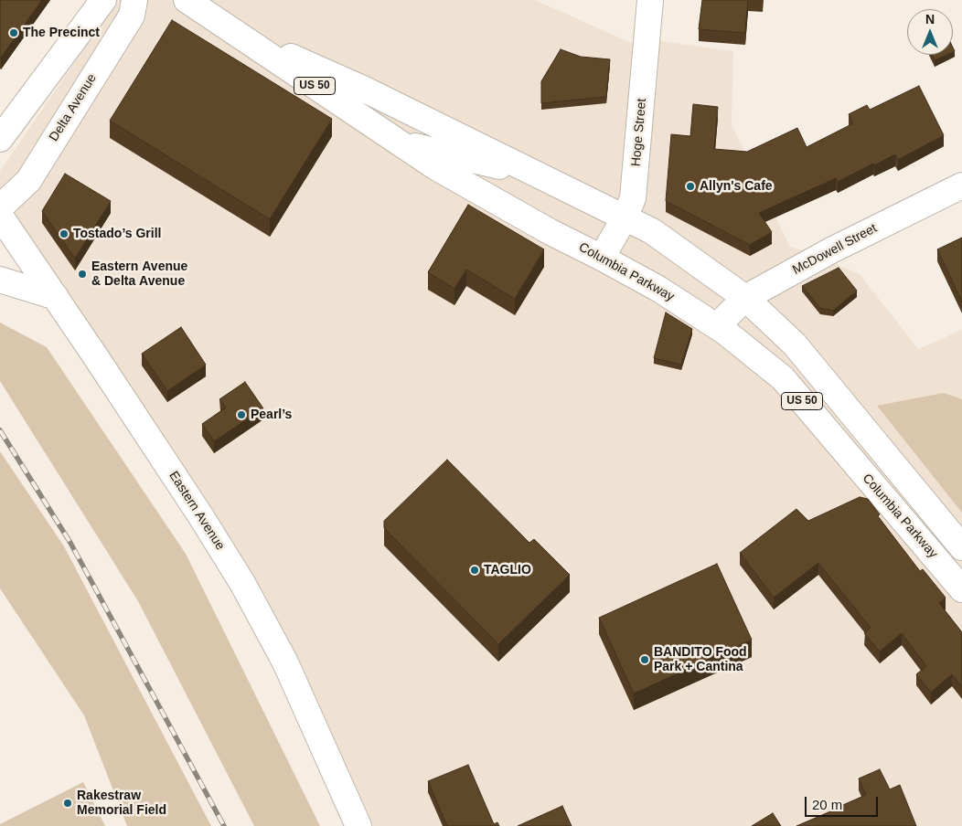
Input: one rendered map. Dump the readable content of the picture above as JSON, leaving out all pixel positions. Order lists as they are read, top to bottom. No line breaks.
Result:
{"streets":{"main road":["US 50","Delta Avenue","Hoge Street","McDowell Street","Columbia Parkway","Eastern Avenue"]},"crossings":[["Hoge Street","Columbia Parkway"],["McDowell Street","Columbia Parkway"]],"places":["The Precinct","Allyn's Cafe","Tostado’s Grill","Eastern Avenue & Delta Avenue","Pearl’s","TAGLIO","BANDITO Food Park + Cantina","Rakestraw Memorial Field"],"scale_bar":"20 m","north":"top"}
